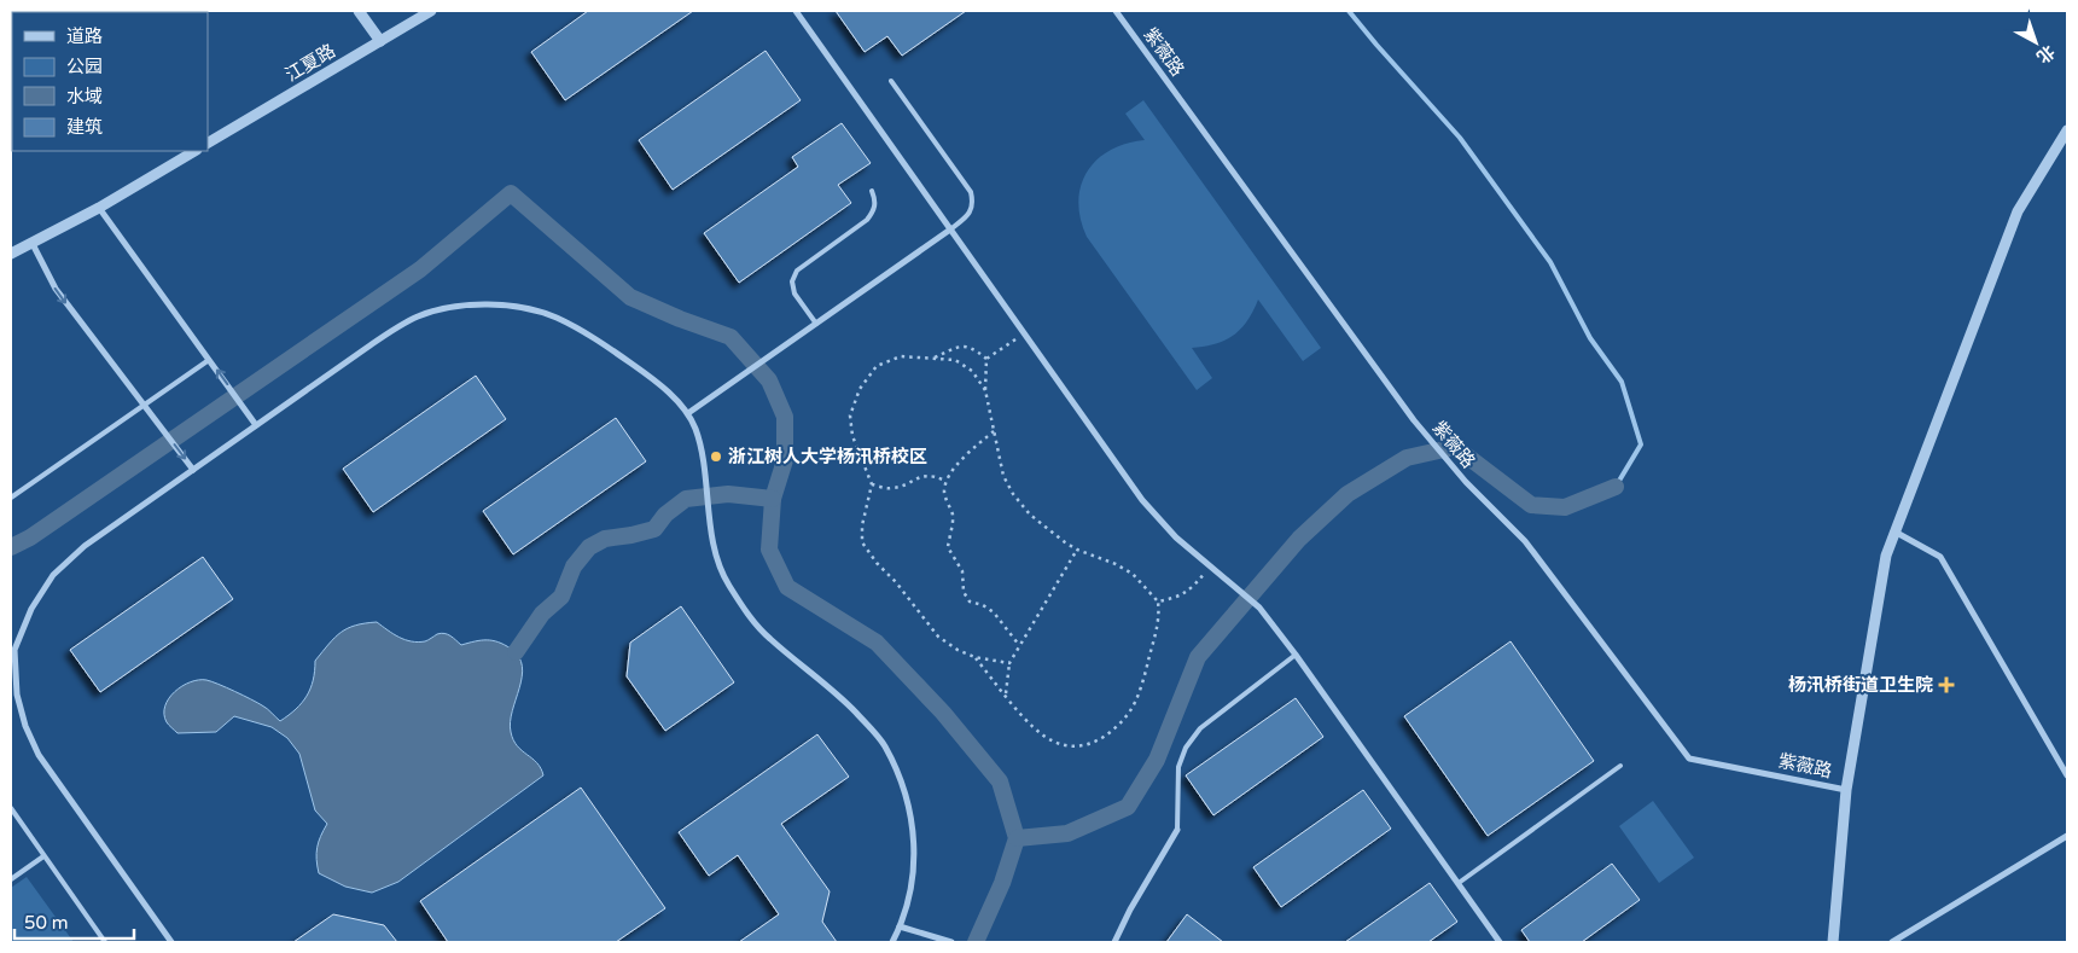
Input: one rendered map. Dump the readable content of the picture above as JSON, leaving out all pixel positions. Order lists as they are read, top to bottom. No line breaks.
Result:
{"streets":{"street":["紫薇路","江夏路"]},"places":{"other":["浙江树人大学杨汛桥校区"],"health":["杨汛桥街道卫生院"]},"legend":["道路","公园","水域","建筑"],"scale_bar":"50 m","north":"bottom right"}
